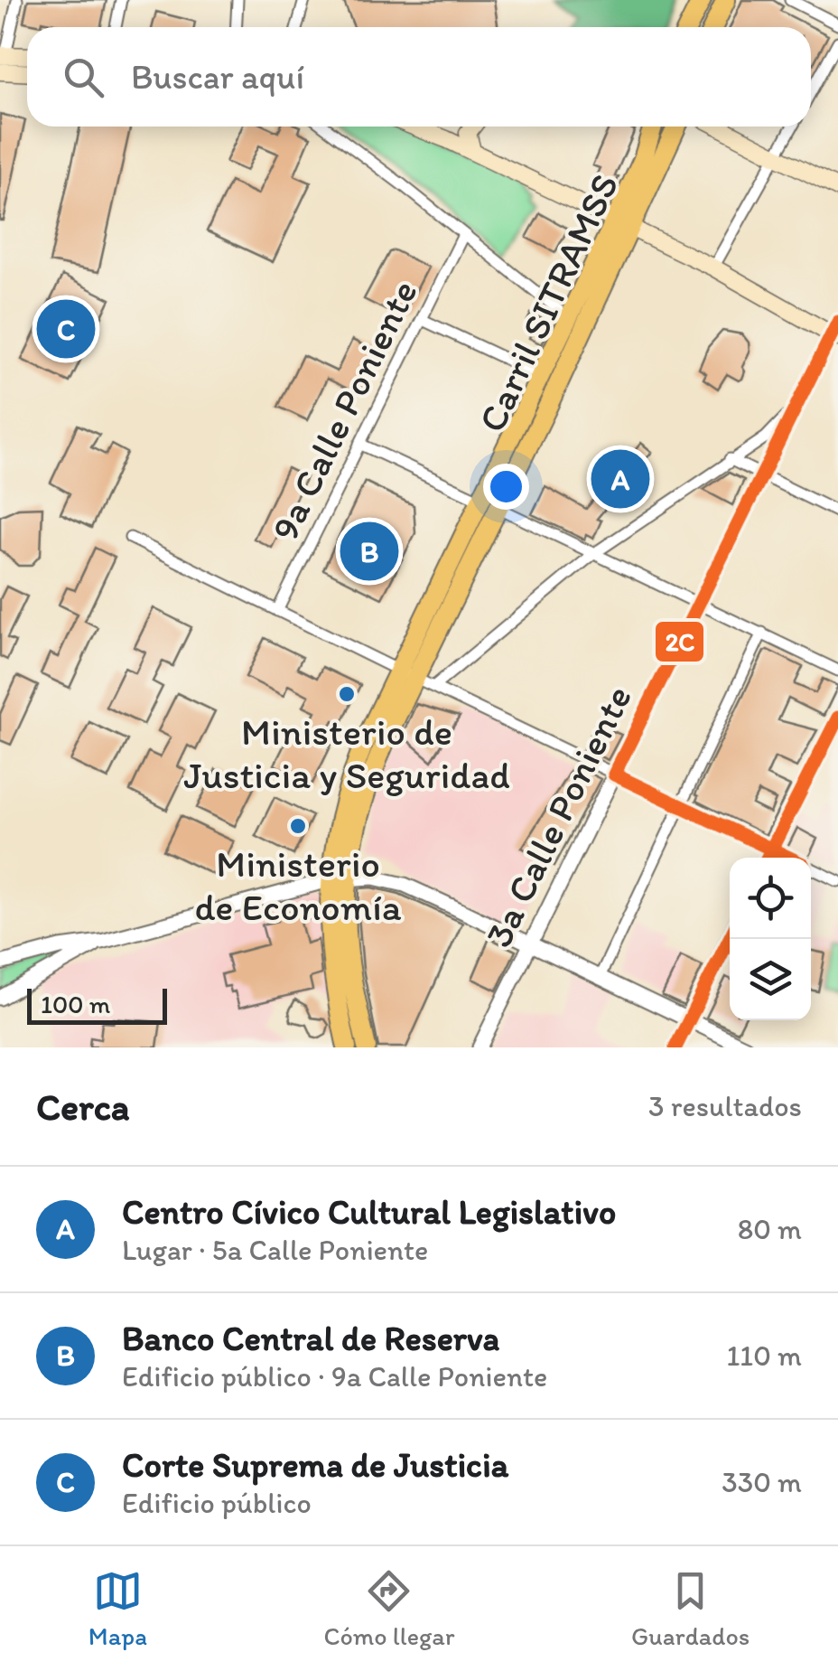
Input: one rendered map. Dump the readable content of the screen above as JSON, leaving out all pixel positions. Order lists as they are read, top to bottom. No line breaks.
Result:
{"streets":{"main road":["Carril SITRAMSS"],"street":["9a Calle Poniente","3a Calle Poniente"]},"places":["Ministerio de Justicia y Seguridad","Ministerio de Economía"],"lines":["transit line 2C"],"scale_bar":"100 m","page":{"search":"Buscar aquí","pins":["C","A","B"],"scale":"100 m","heading":["Cerca","3 resultados"],"list":[{"mark":"A","name":"Centro Cívico Cultural Legislativo","note":"Lugar · 5a Calle Poniente","value":"80 m"},{"mark":"B","name":"Banco Central de Reserva","note":"Edificio público · 9a Calle Poniente","value":"110 m"},{"mark":"C","name":"Corte Suprema de Justicia","note":"Edificio público","value":"330 m"}],"nav":["Mapa","Cómo llegar","Guardados"]}}
